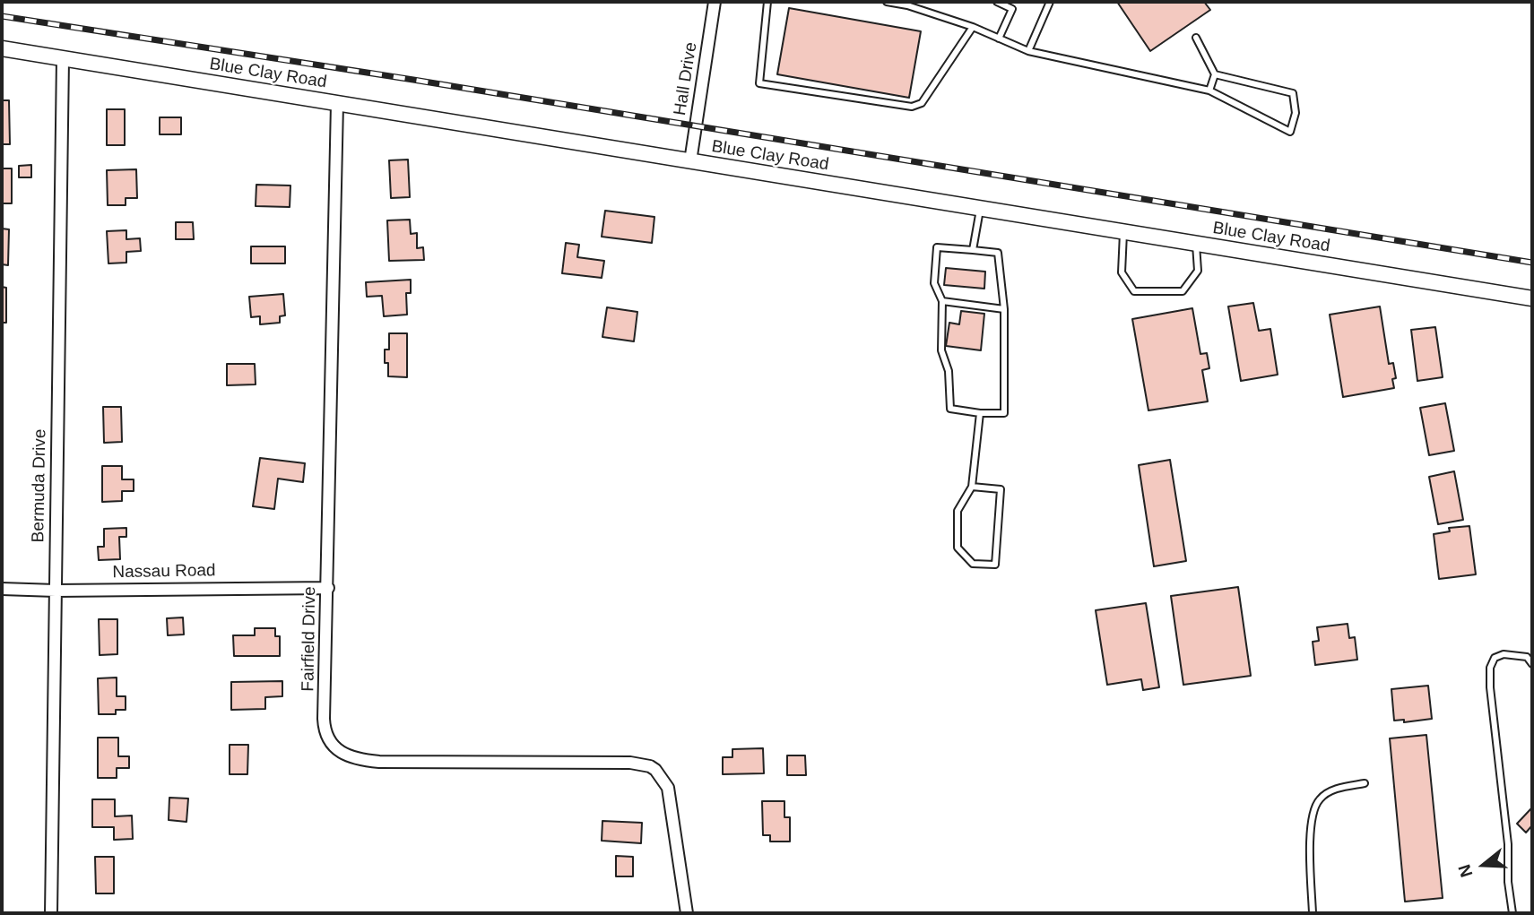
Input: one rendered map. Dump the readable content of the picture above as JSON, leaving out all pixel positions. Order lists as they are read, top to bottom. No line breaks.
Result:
{"streets":{"street":["Blue Clay Road","Hall Drive","Bermuda Drive","Nassau Road","Fairfield Drive"]},"crossings":[["Blue Clay Road","Hall Drive"],["Blue Clay Road","Bermuda Drive"],["Blue Clay Road","Fairfield Drive"],["Bermuda Drive","Nassau Road"],["Nassau Road","Fairfield Drive"]],"north":"left"}
